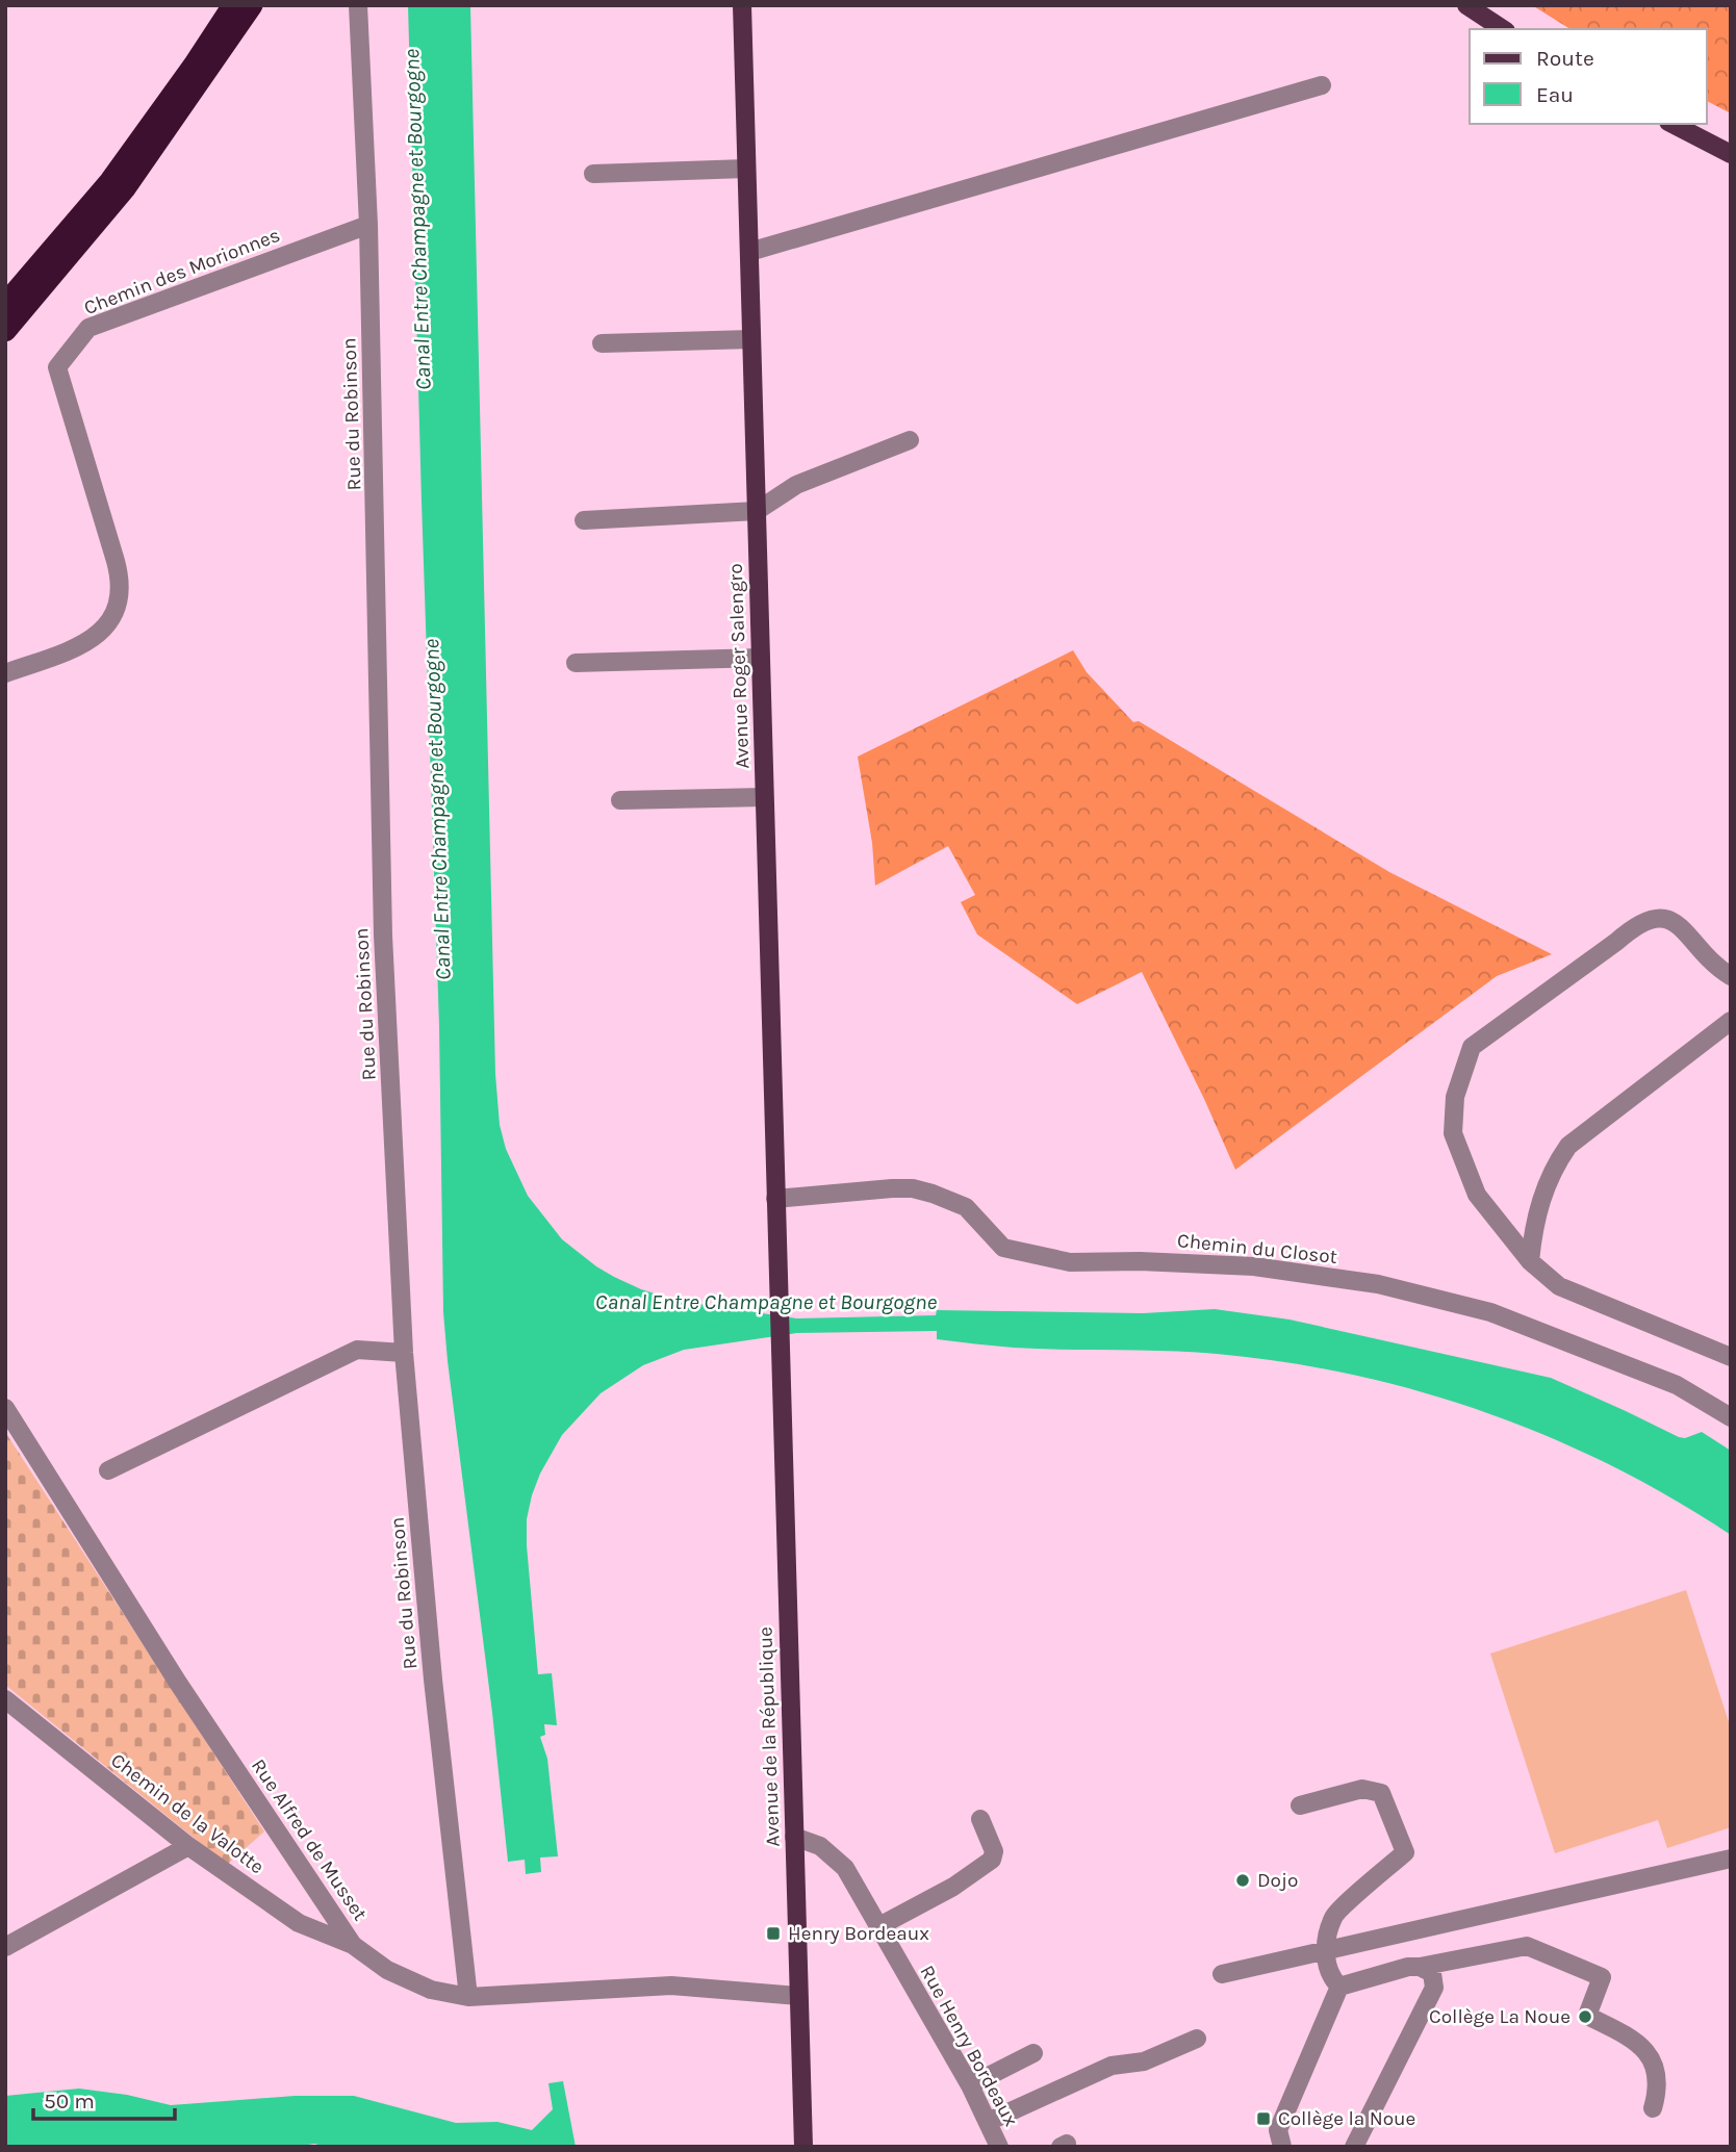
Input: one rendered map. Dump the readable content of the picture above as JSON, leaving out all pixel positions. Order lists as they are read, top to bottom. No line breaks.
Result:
{"streets":{"main road":["Avenue Roger Salengro","Avenue de la République"],"street":["Chemin des Morionnes","Rue du Robinson","Chemin du Closot","Chemin de la Valotte","Rue Alfred de Musset","Rue Henry Bordeaux"]},"crossings":[["Chemin des Morionnes","Rue du Robinson"],["Rue du Robinson","Rue Alfred de Musset"],["Avenue Roger Salengro","Chemin du Closot"],["Avenue Roger Salengro","Avenue de la République"],["Avenue de la République","Rue Alfred de Musset"],["Avenue de la République","Rue Henry Bordeaux"],["Chemin de la Valotte","Rue Alfred de Musset"]],"water":["Canal Entre Champagne et Bourgogne"],"places":{"other":["Dojo","Collège La Noue"],"transit":["Henry Bordeaux","Collège la Noue"]},"legend":["Route","Eau"],"scale_bar":"50 m"}
